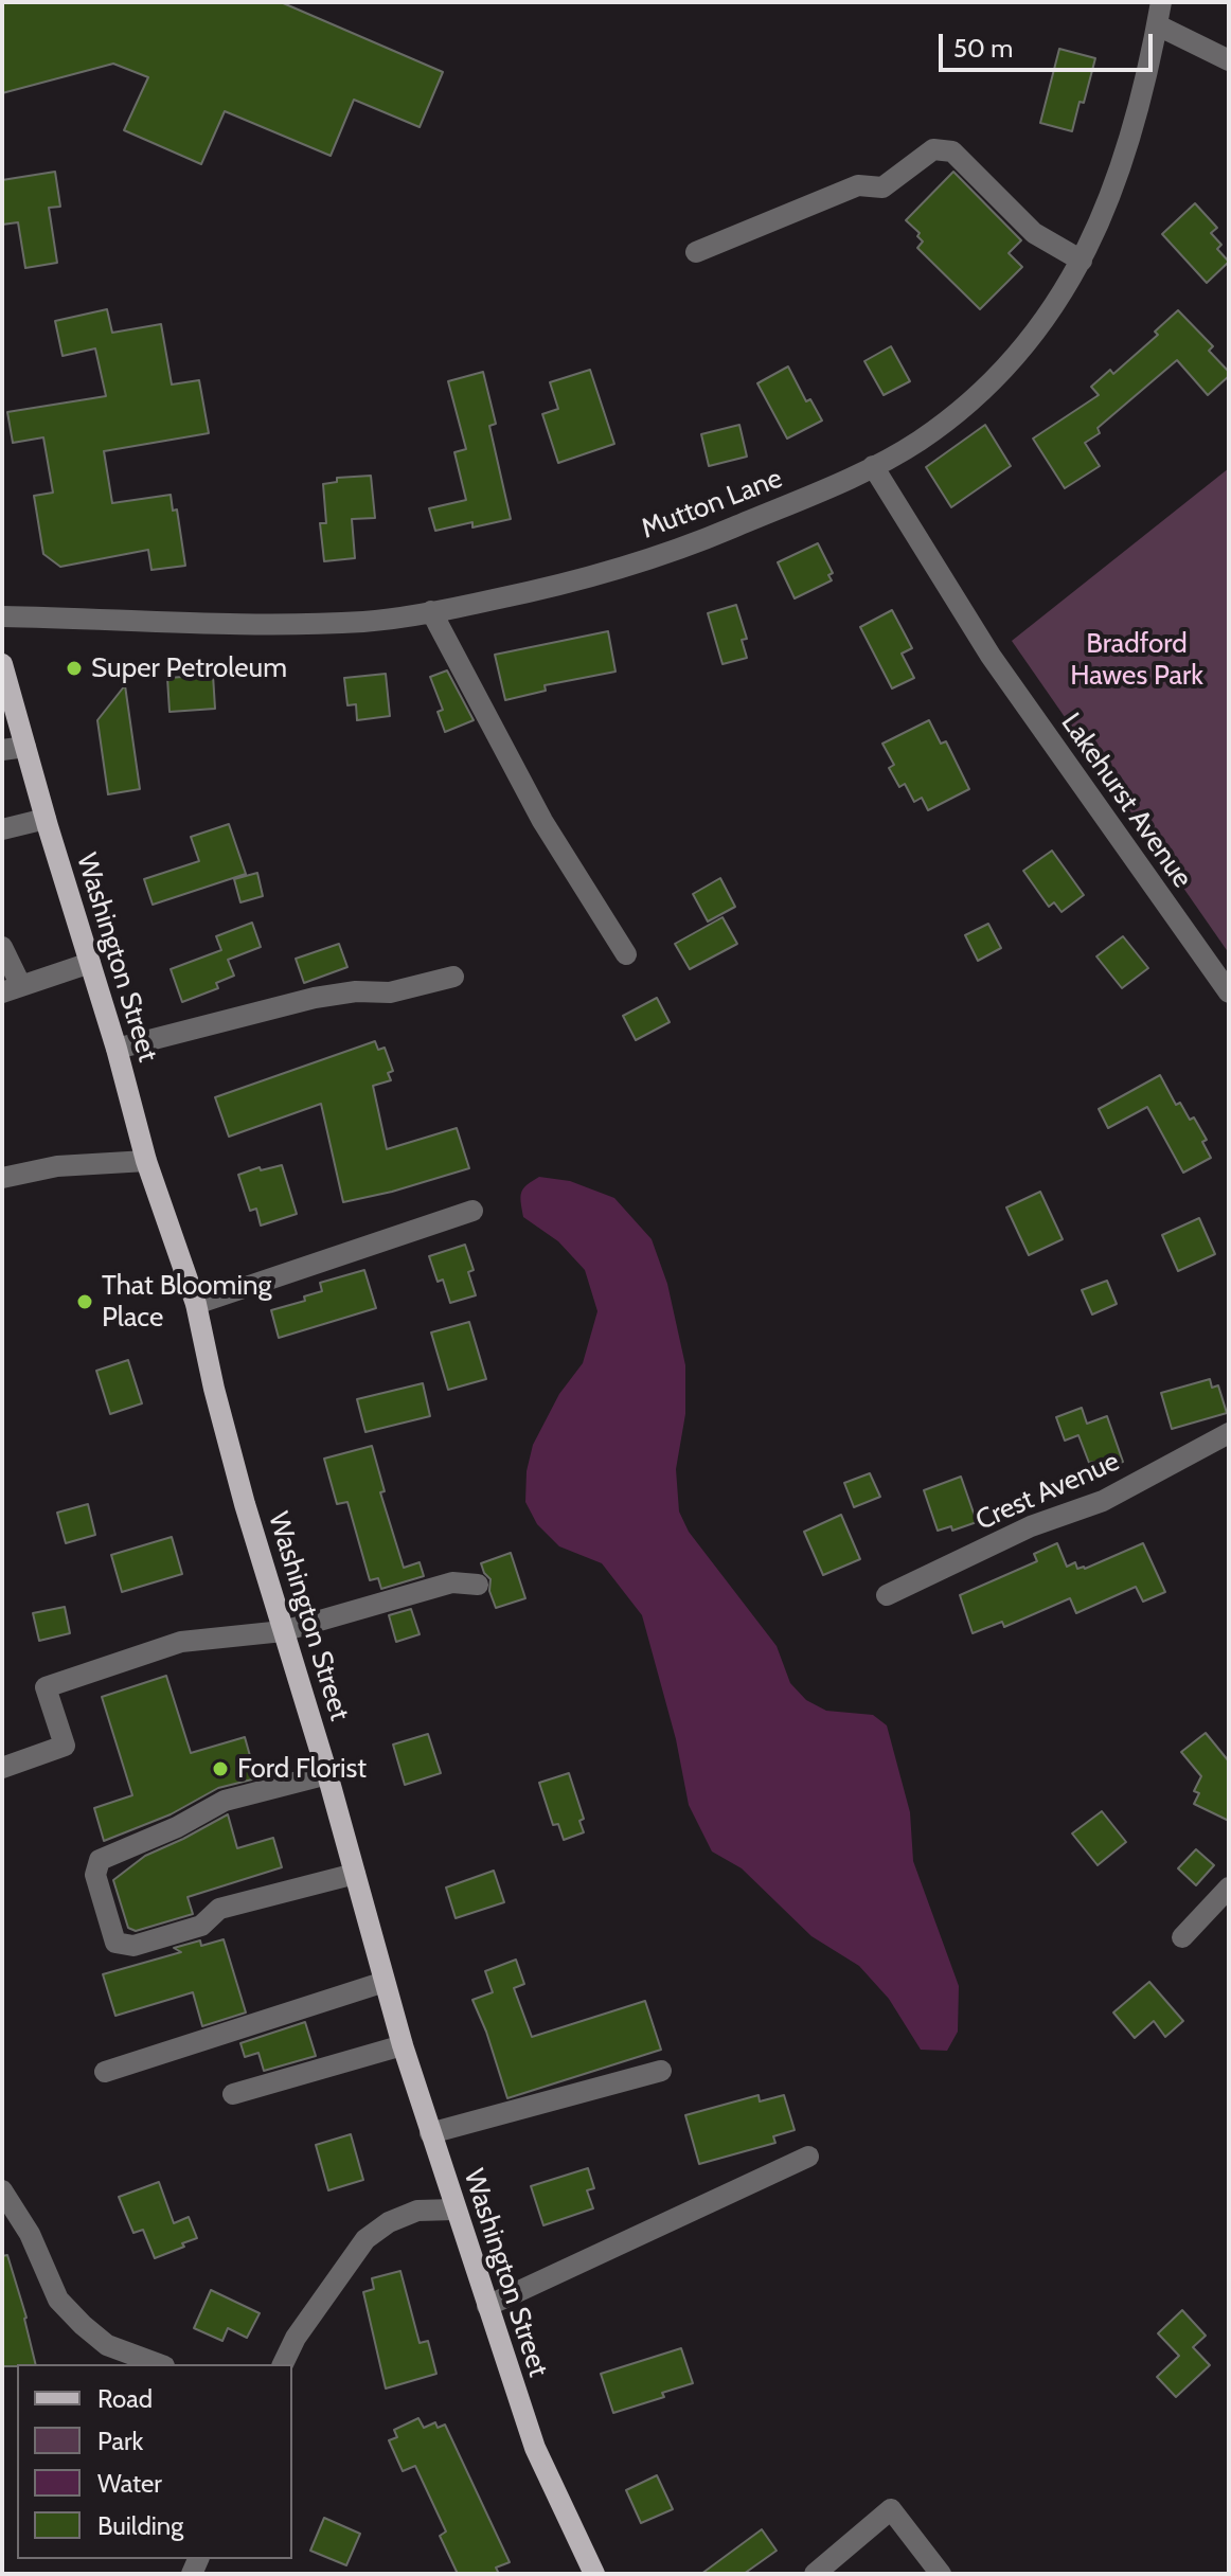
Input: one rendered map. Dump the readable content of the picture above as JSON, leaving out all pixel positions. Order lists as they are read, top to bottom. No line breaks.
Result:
{"streets":{"main road":["Washington Street"],"street":["Mutton Lane","Lakehurst Avenue","Crest Avenue"]},"crossings":[["Mutton Lane","Lakehurst Avenue"]],"parks":["Bradford Hawes Park"],"places":["Super Petroleum","That Blooming Place","Ford Florist"],"legend":["Road","Park","Water","Building"],"scale_bar":"50 m"}
